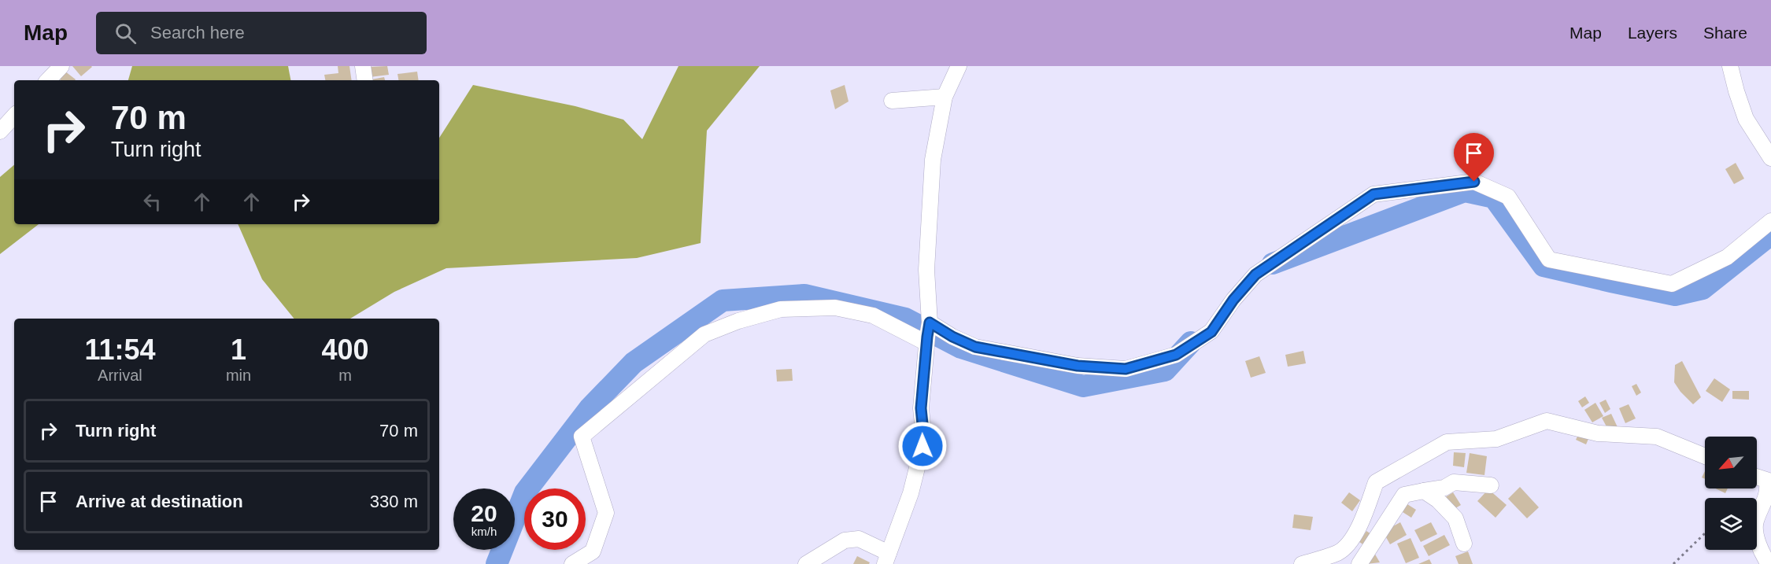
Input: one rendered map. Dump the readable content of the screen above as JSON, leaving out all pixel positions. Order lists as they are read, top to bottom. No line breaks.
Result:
{"north":"bottom left","page":{"header":"Map","search":"Search here","nav":["Map","Layers","Share"],"turn":["70 m","Turn right"],"eta":["11:54","Arrival","1","min","400","m"],"list":[{"name":"Turn right","value":"70 m"},{"name":"Arrive at destination","value":"330 m"}],"speed":"20 km/h","limit":"30"}}
